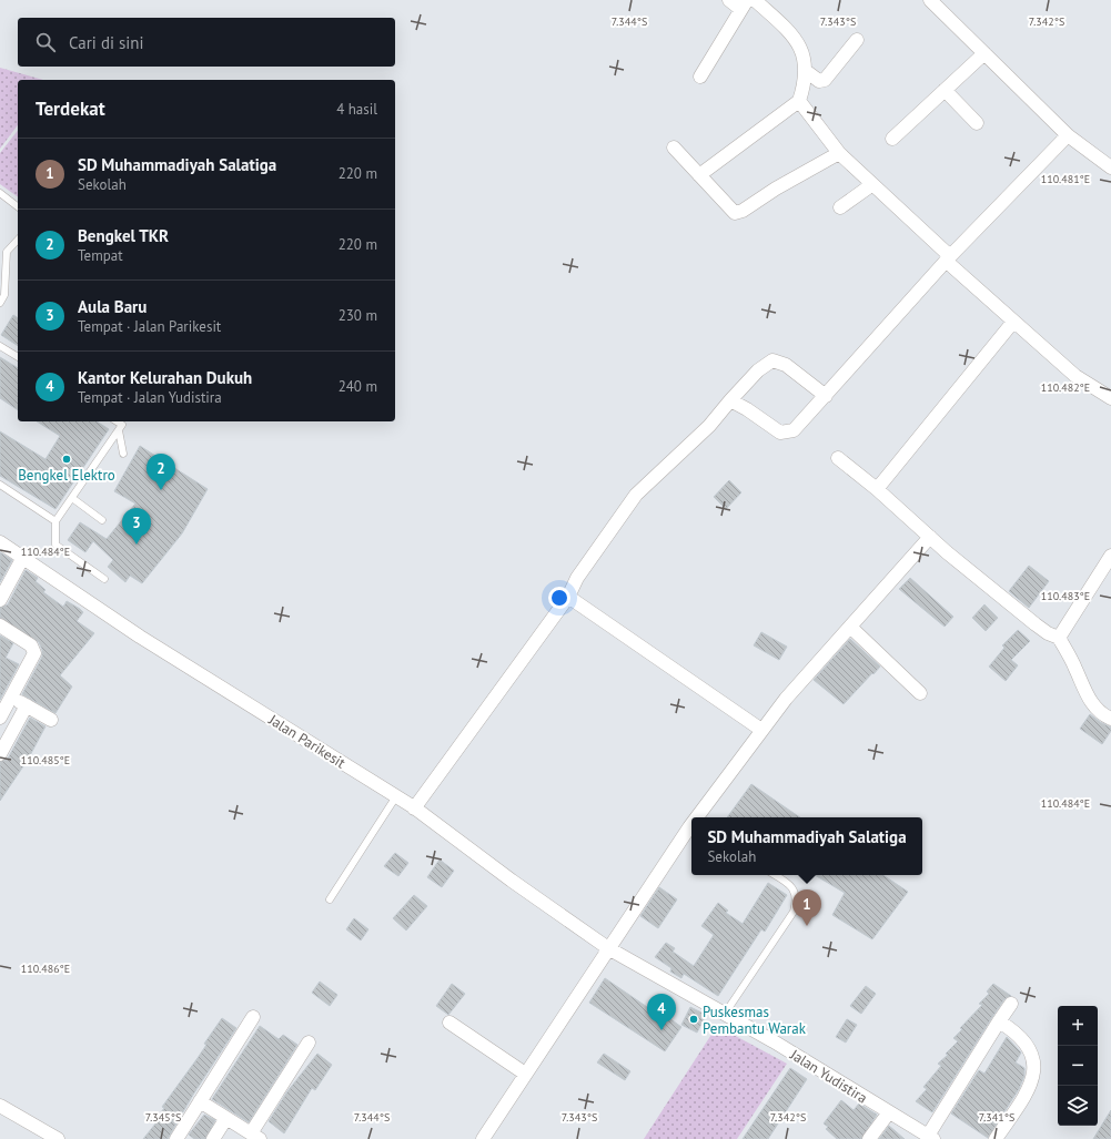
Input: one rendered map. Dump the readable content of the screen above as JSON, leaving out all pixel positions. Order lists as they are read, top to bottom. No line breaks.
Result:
{"streets":{"street":["Jalan Parikesit","Jalan Yudistira"]},"crossings":[["Jalan Parikesit","Jalan Yudistira"]],"places":["Bengkel Elektro","Puskesmas Pembantu Warak"],"page":{"search":"Cari di sini","heading":["Terdekat","4 hasil"],"list":[{"mark":"1","name":"SD Muhammadiyah Salatiga","note":"Sekolah","value":"220 m"},{"mark":"2","name":"Bengkel TKR","note":"Tempat","value":"220 m"},{"mark":"3","name":"Aula Baru","note":"Tempat · Jalan Parikesit","value":"230 m"},{"mark":"4","name":"Kantor Kelurahan Dukuh","note":"Tempat · Jalan Yudistira","value":"240 m"}],"pins":["2","3","1","4"],"popup":["SD Muhammadiyah Salatiga","Sekolah"],"map_buttons":["+","−"]},"coordinates":["7.344°S","7.343°S","7.342°S","110.481°E","110.482°E","110.484°E","110.483°E","110.485°E","110.486°E","7.345°S","7.341°S"]}
